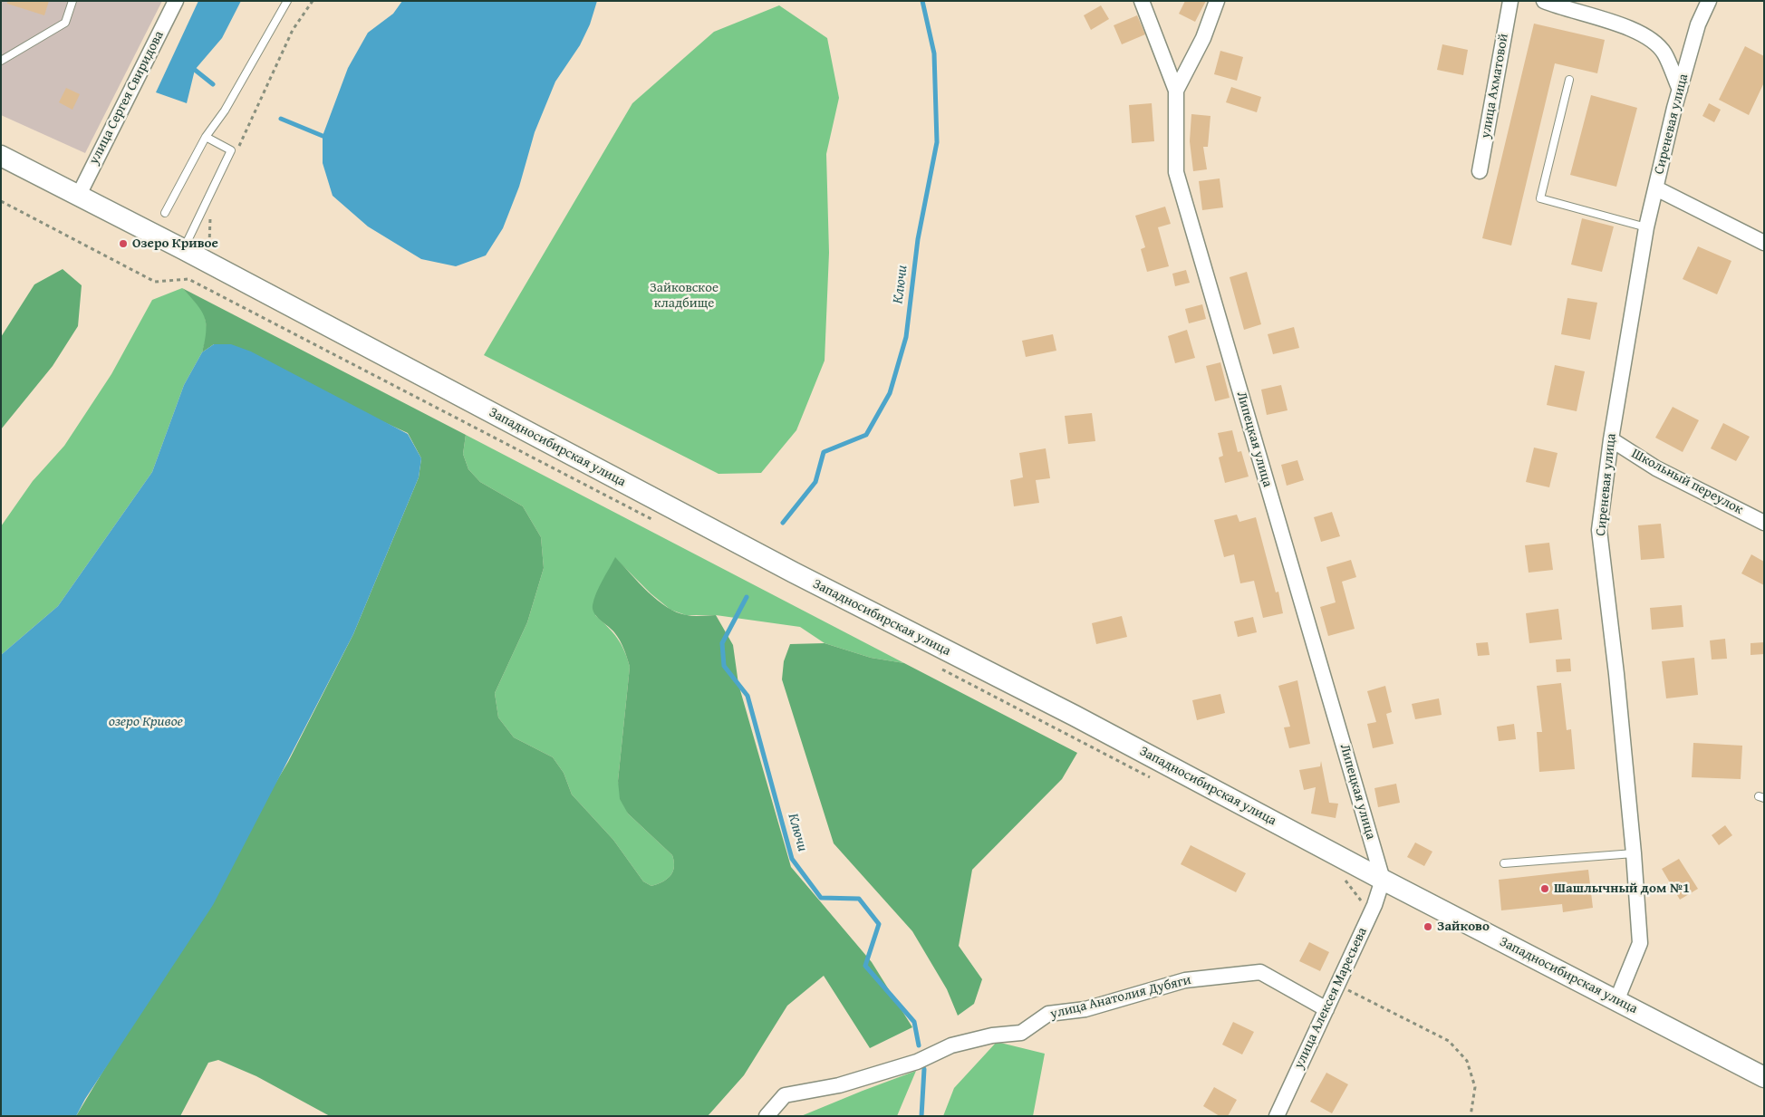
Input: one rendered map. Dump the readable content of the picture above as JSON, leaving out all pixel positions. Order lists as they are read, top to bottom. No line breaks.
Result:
{"streets":{"main road":["Западносибирская улица"],"street":["улица Ахматовой","улица Сергея Свиридова","Сиреневая улица","Липецкая улица","Школьный переулок","улица Анатолия Дубяги","улица Алексея Маресьева"]},"crossings":[["улица Сергея Свиридова","Западносибирская улица"],["Сиреневая улица","Западносибирская улица"],["Сиреневая улица","Школьный переулок"],["Липецкая улица","Западносибирская улица"],["Липецкая улица","улица Алексея Маресьева"],["Западносибирская улица","улица Алексея Маресьева"],["улица Анатолия Дубяги","улица Алексея Маресьева"]],"water":["Ключи","озеро Кривое"],"parks":["Зайковское кладбище"],"places":["Озеро Кривое","Шашлычный дом №1","Зайково"]}
